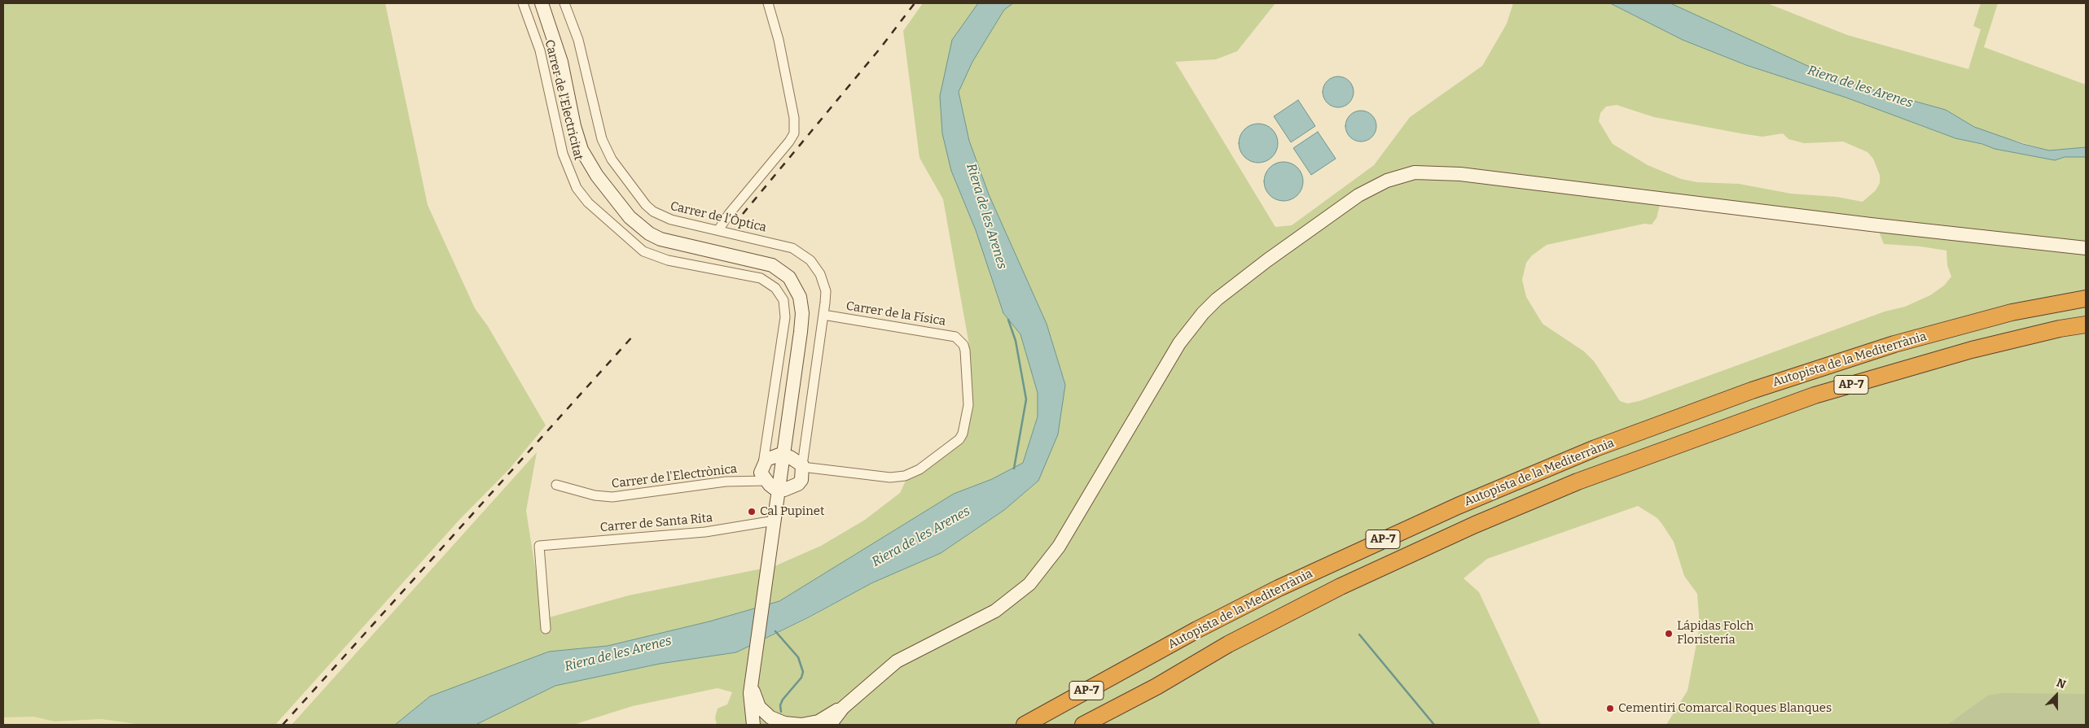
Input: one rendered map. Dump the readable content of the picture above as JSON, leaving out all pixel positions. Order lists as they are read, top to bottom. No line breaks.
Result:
{"streets":{"highway":["Autopista de la Mediterrània","AP-7"],"street":["Carrer de l'Electricitat","Carrer de l'Òptica","Carrer de la Física","Carrer de l'Electrònica","Carrer de Santa Rita"]},"crossings":[["Carrer de l'Electricitat","Carrer de l'Òptica"],["Carrer de l'Electricitat","Carrer de la Física"],["Carrer de l'Electricitat","Carrer de l'Electrònica"],["Carrer de l'Òptica","Carrer de la Física"],["Carrer de l'Òptica","Carrer de l'Electrònica"],["Carrer de la Física","Carrer de l'Electrònica"]],"water":["Riera de les Arenes"],"places":["Cal Pupinet","Lápidas Folch Floristería","Cementiri Comarcal Roques Blanques"],"north":"top"}
